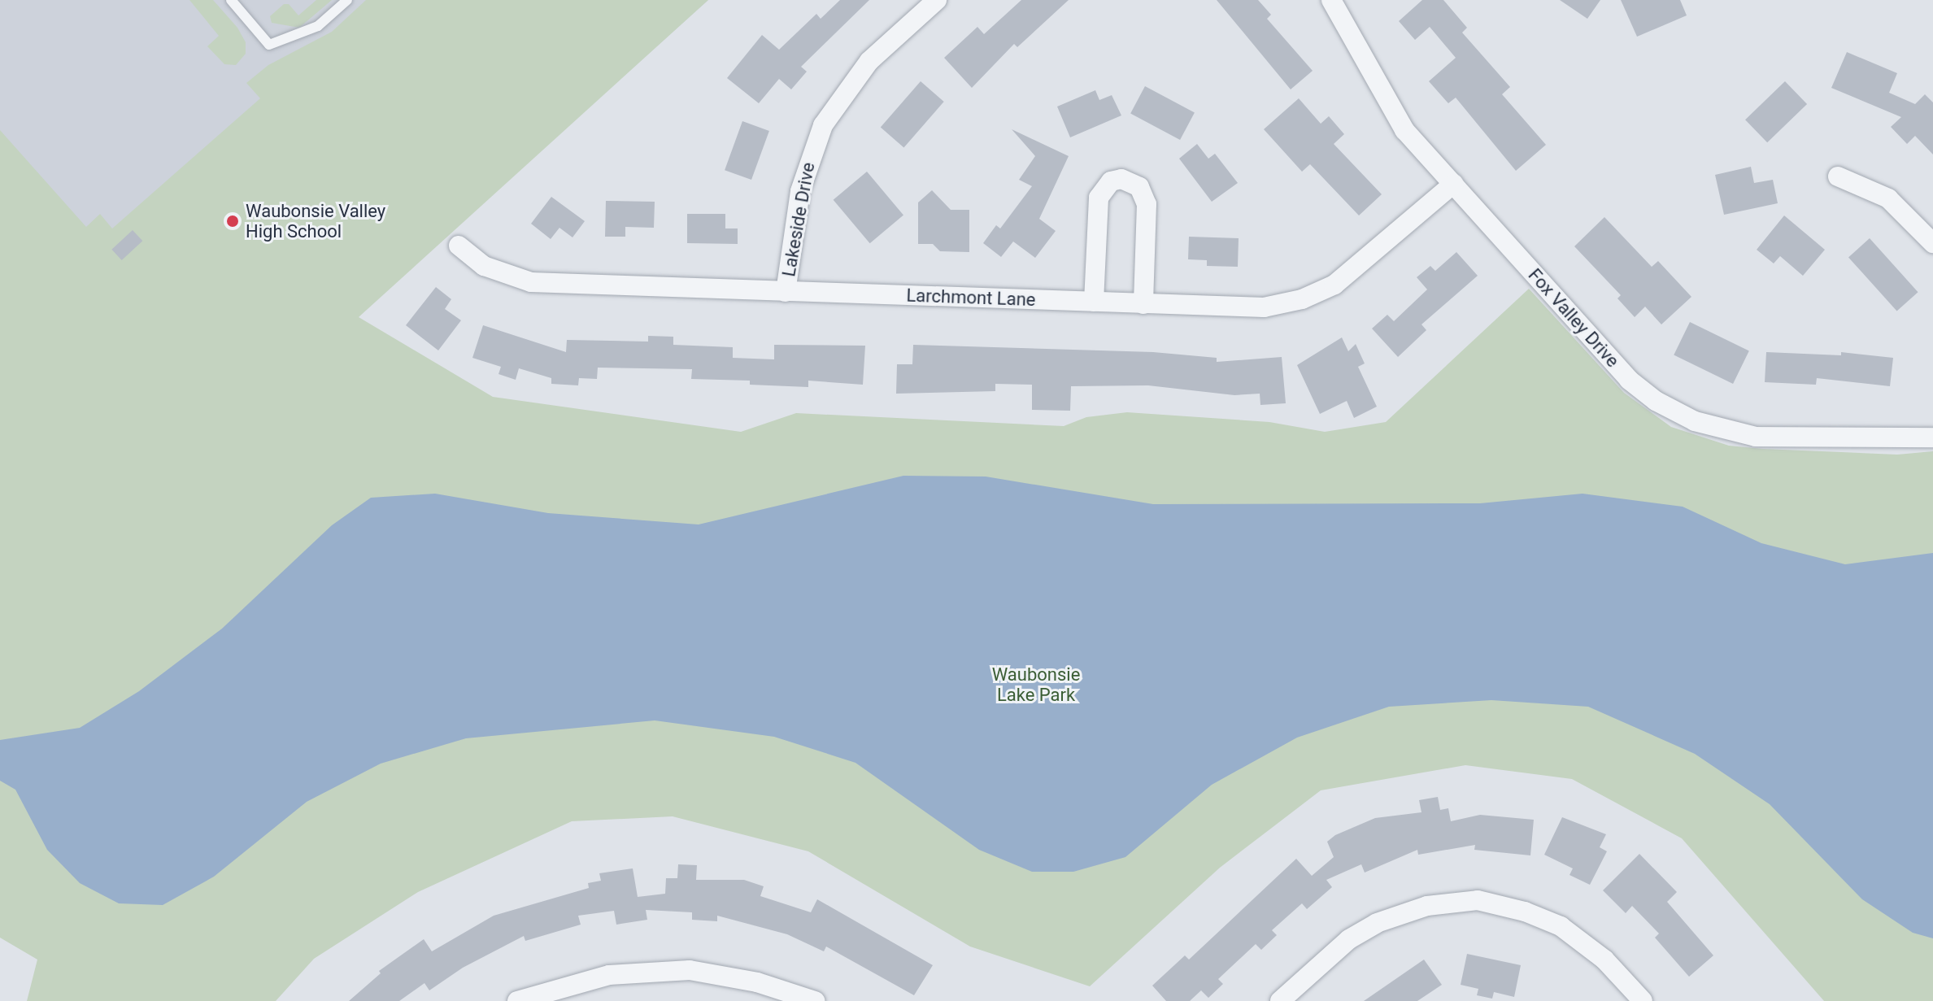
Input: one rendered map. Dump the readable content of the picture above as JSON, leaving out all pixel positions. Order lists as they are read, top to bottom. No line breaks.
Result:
{"streets":{"street":["Lakeside Drive","Larchmont Lane","Fox Valley Drive"]},"crossings":[["Lakeside Drive","Larchmont Lane"],["Larchmont Lane","Fox Valley Drive"]],"parks":["Waubonsie Lake Park"],"places":["Waubonsie Valley High School"]}
